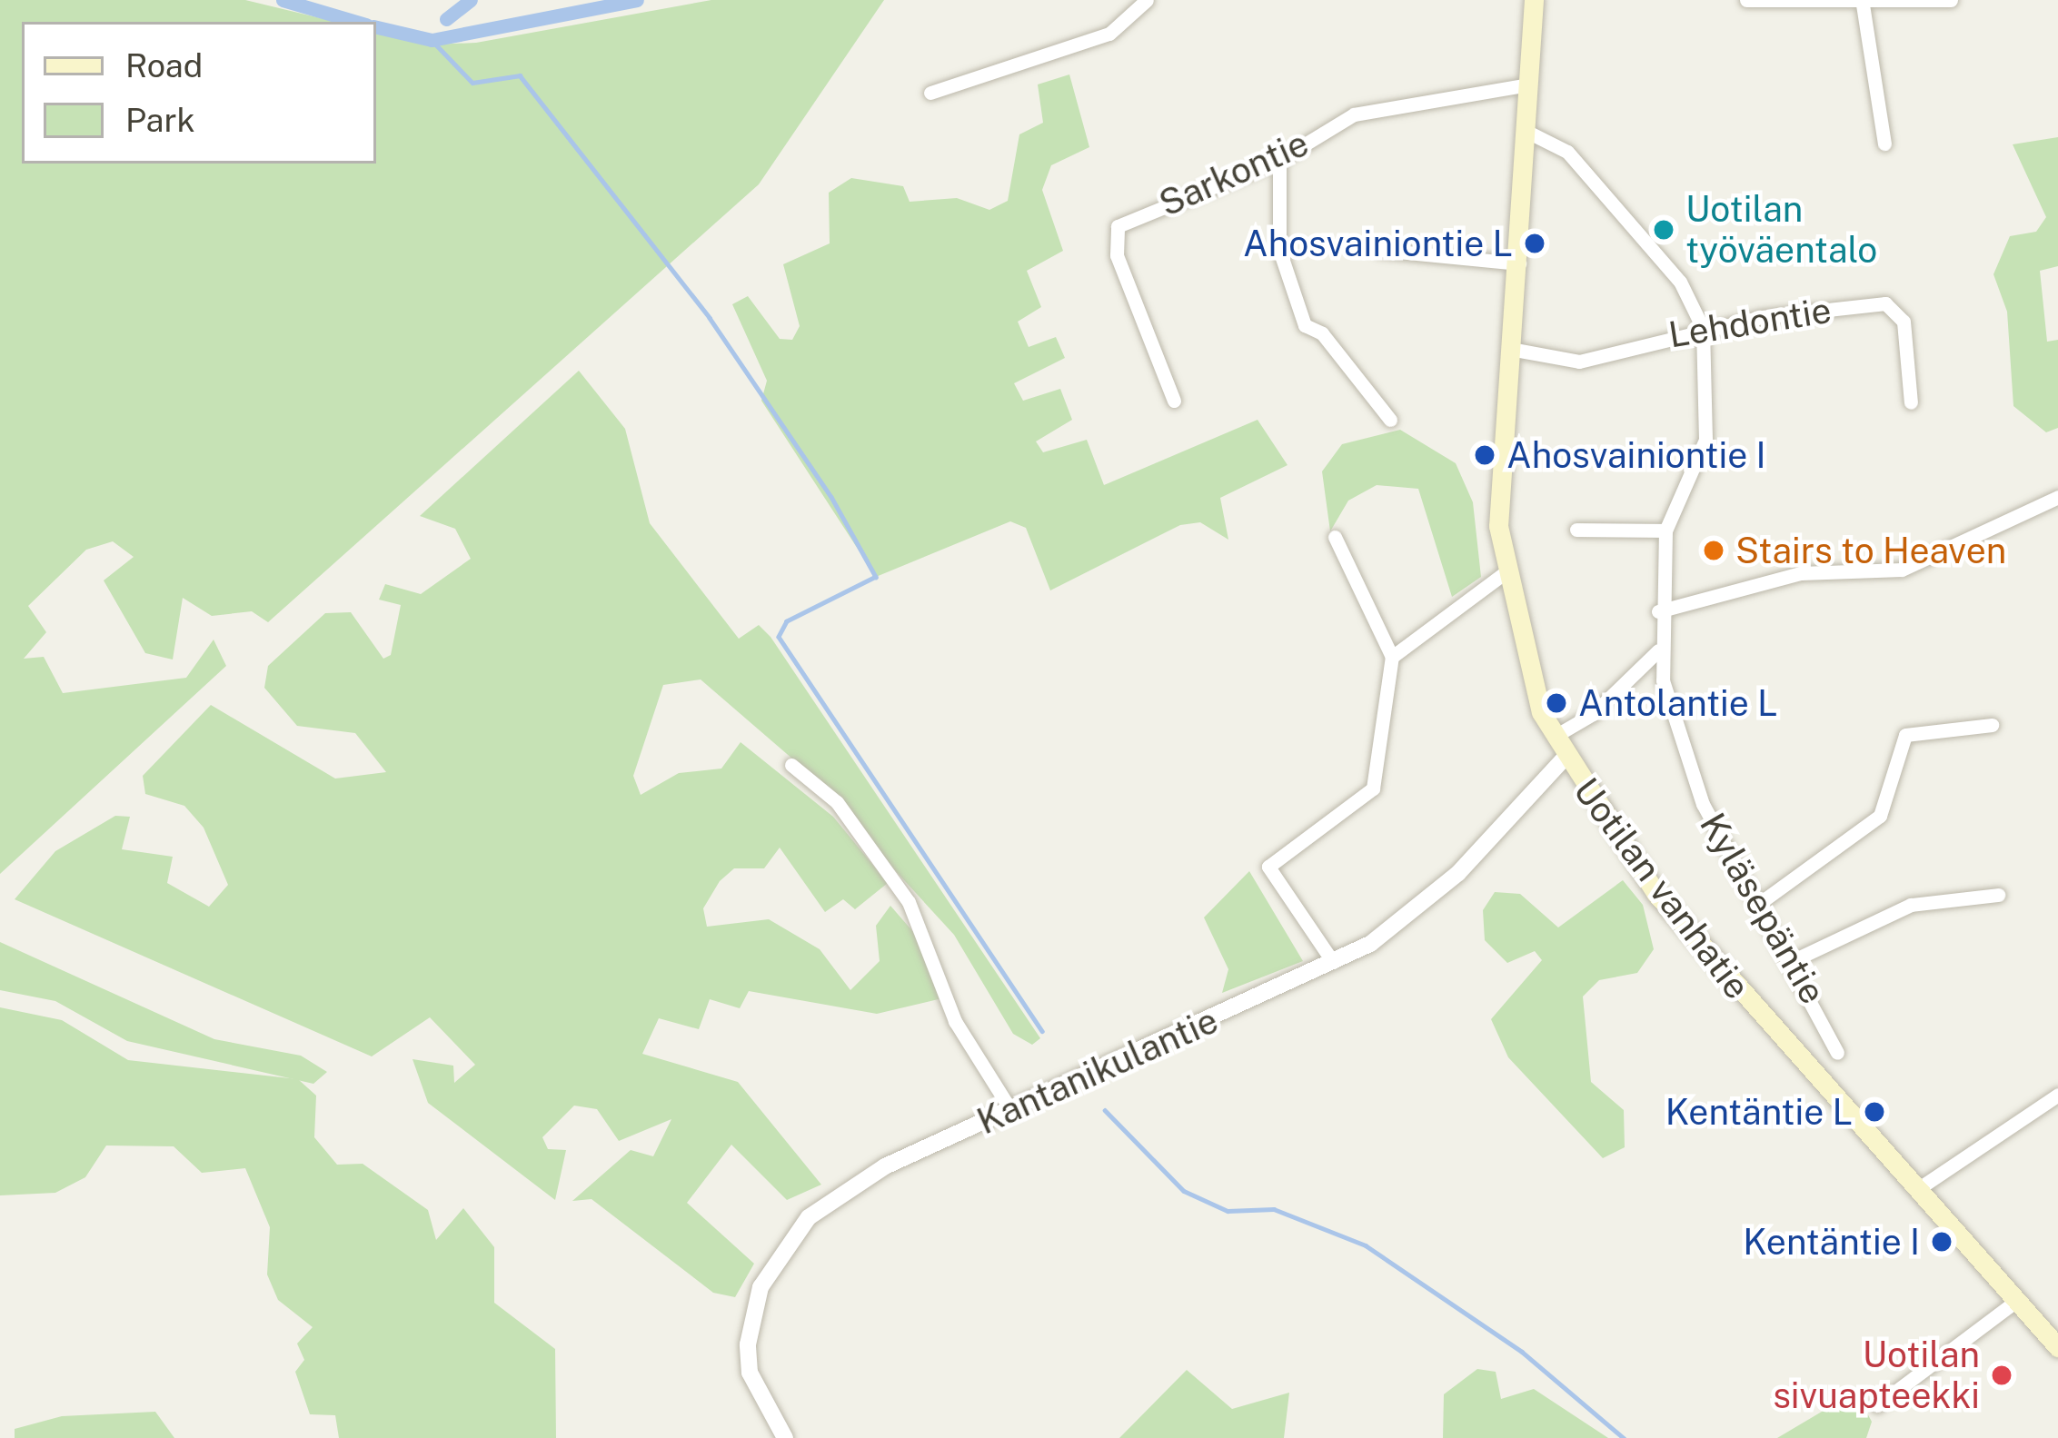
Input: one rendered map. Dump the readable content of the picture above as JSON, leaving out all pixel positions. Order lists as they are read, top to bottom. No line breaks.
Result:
{"streets":{"main road":["Uotilan vanhatie"],"street":["Sarkontie","Lehdontie","Kyläsepäntie","Kantanikulantie"]},"crossings":[["Sarkontie","Uotilan vanhatie"],["Lehdontie","Uotilan vanhatie"],["Lehdontie","Kyläsepäntie"],["Uotilan vanhatie","Kyläsepäntie"],["Uotilan vanhatie","Kantanikulantie"]],"places":["Uotilan työväentalo","Ahosvainiontie L","Ahosvainiontie I","Stairs to Heaven","Antolantie L","Kentäntie L","Kentäntie I","Uotilan sivuapteekki"],"legend":["Road","Park"]}
